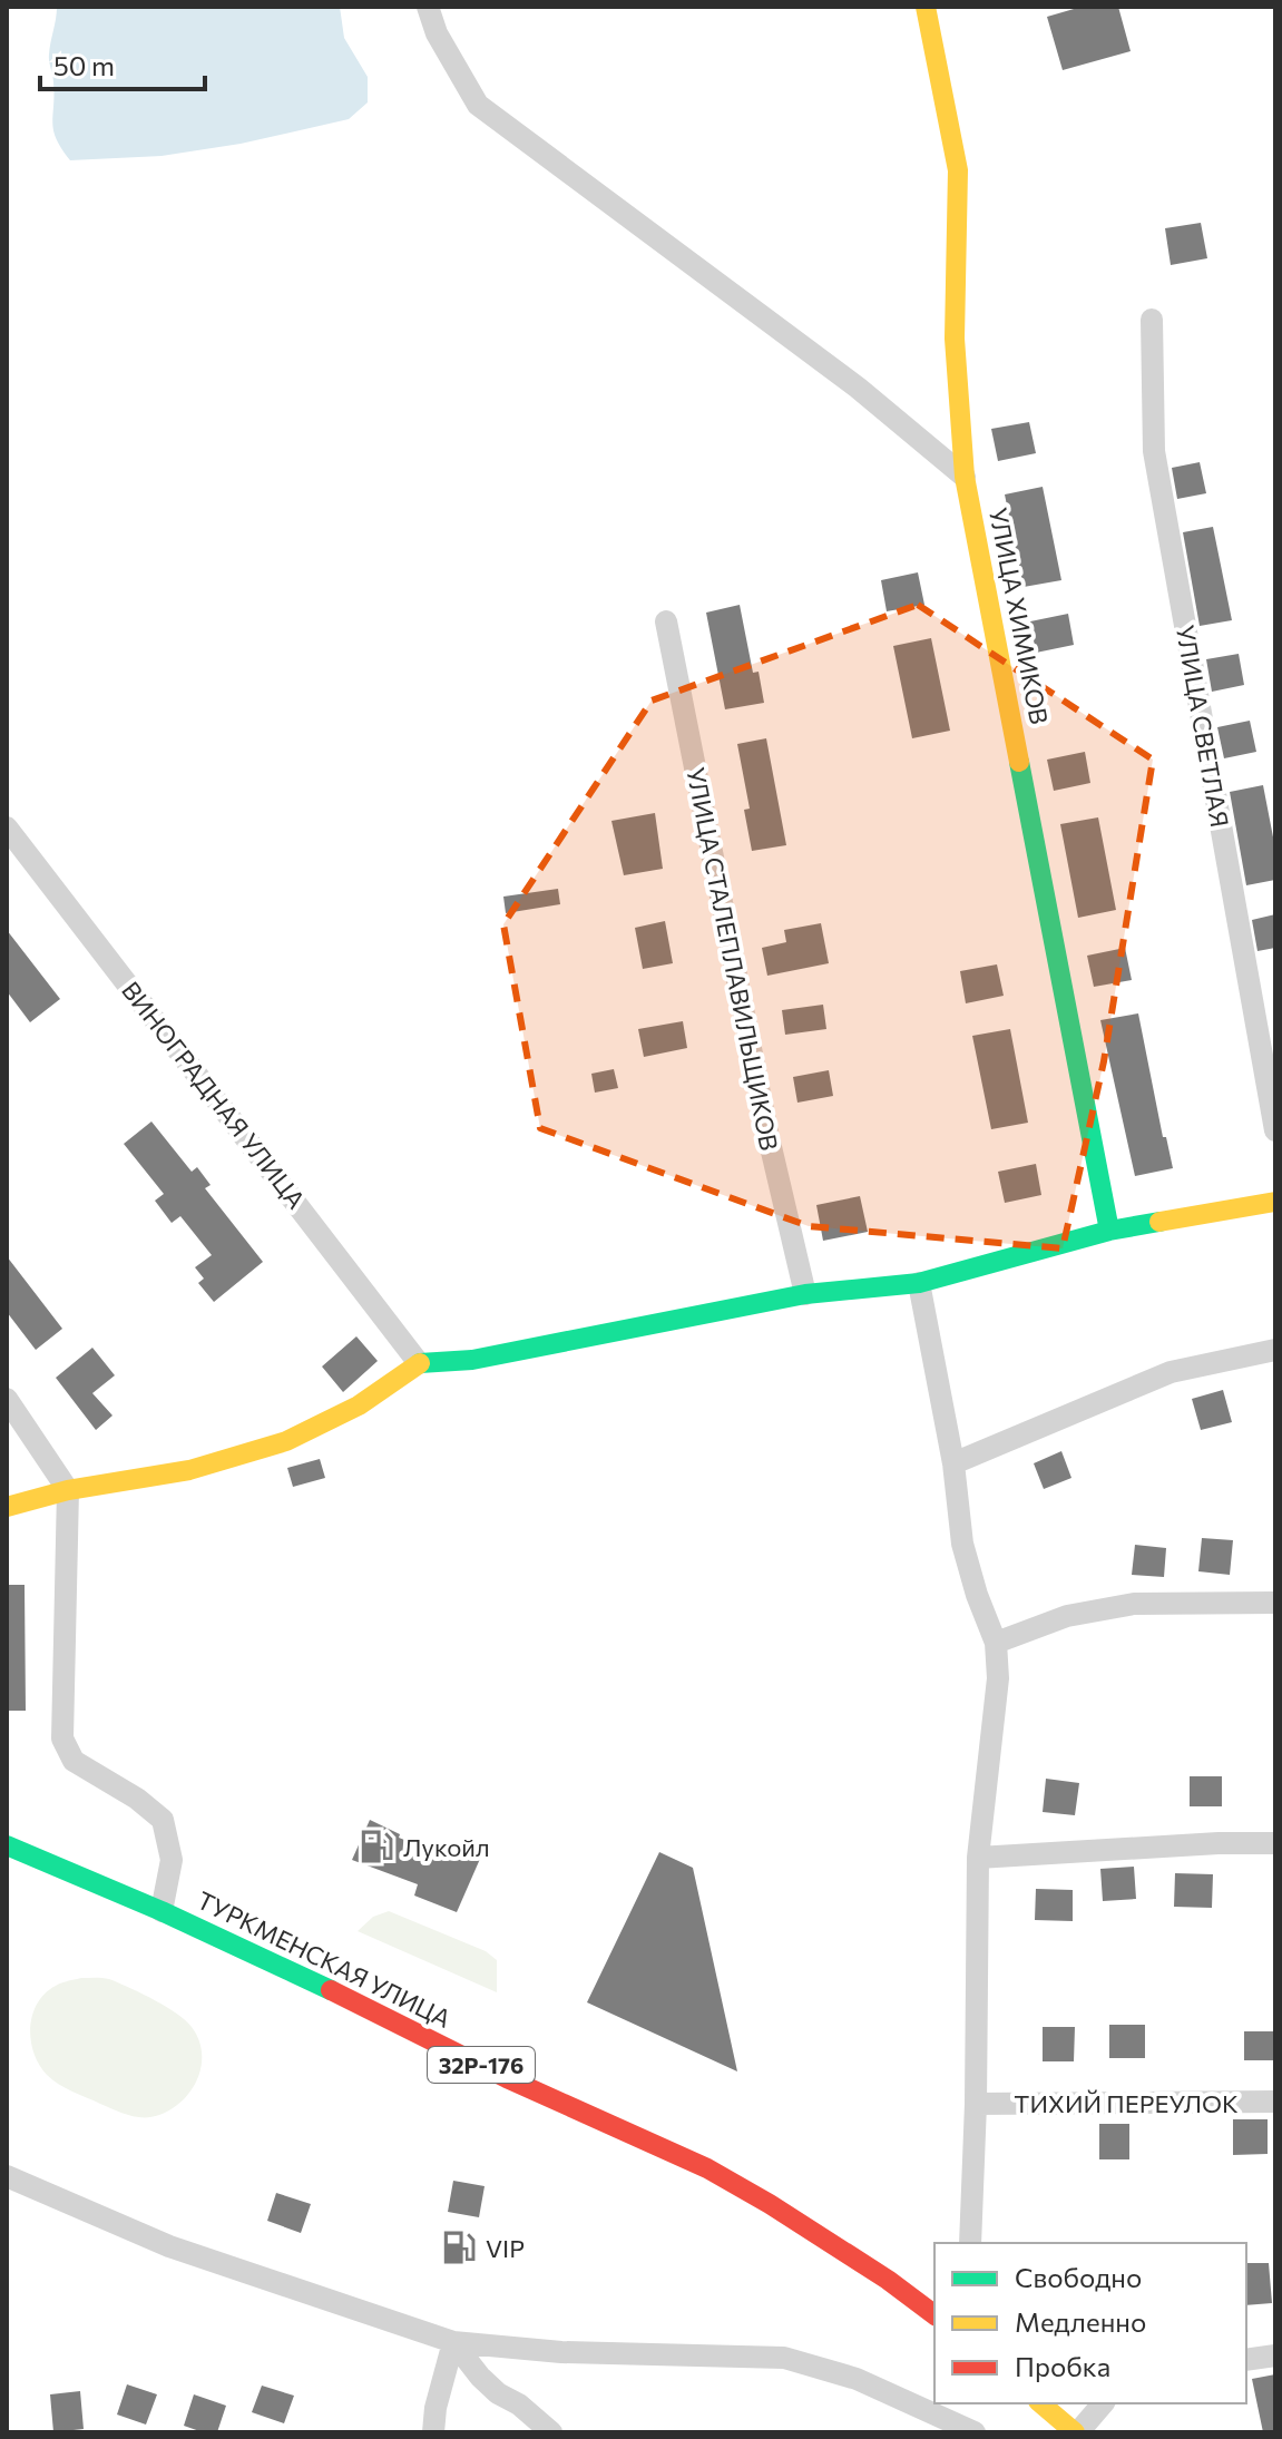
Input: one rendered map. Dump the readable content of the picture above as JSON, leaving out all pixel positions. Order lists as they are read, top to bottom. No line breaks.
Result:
{"streets":{"street":["УЛИЦА ХИМИКОВ","УЛИЦА СВЕТЛАЯ","УЛИЦА СТАЛЕПЛАВИЛЬЩИКОВ","ВИНОГРАДНАЯ УЛИЦА","ТУРКМЕНСКАЯ УЛИЦА","32Р-176","ТИХИЙ ПЕРЕУЛОК"]},"places":{"fuel station":["Лукойл","VIP"]},"legend":["Свободно","Медленно","Пробка"],"scale_bar":"50 m"}
